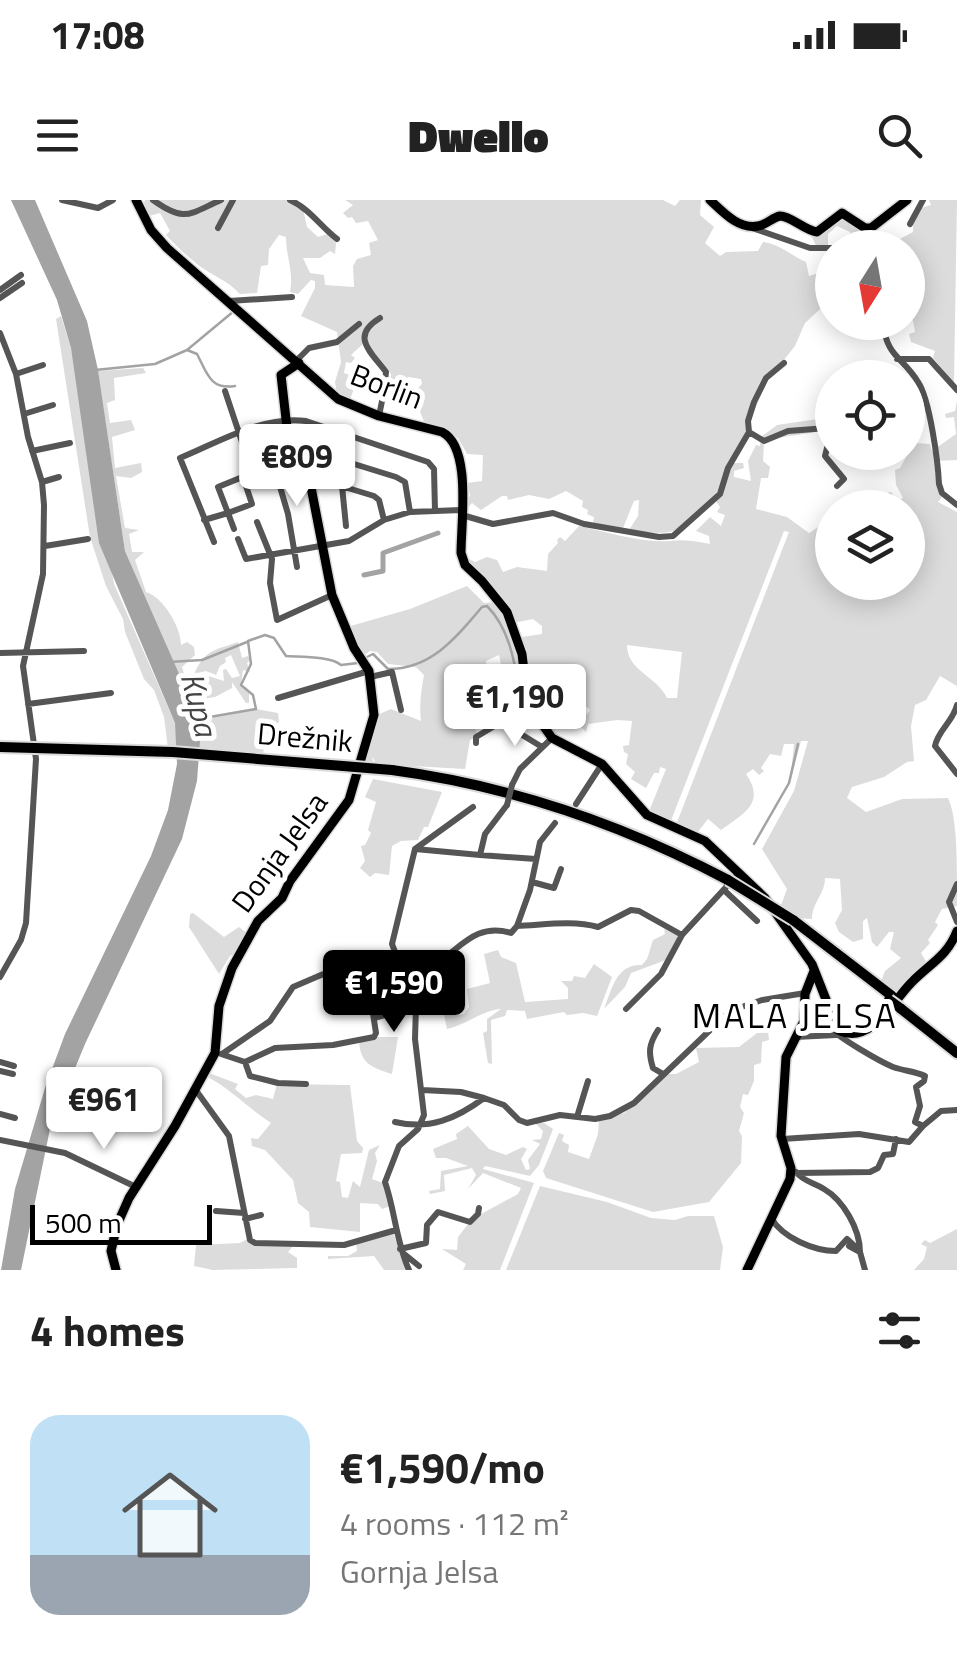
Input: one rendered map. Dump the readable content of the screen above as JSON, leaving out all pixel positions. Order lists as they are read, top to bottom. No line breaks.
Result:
{"streets":{"highway":["Drežnik"],"main road":["Borlin","Donja Jelsa"]},"districts":["MALA JELSA"],"water":["Kupa"],"scale_bar":"500 m","north":"bottom","page":{"status":"17:08","header":"Dwello","price":["€809","€1,190","€1,590","€961"],"scale":"500 m","heading":"4 homes","list":[{"name":"€1,590/mo","note":"4 rooms · 112 m² · Gornja Jelsa"}]}}
